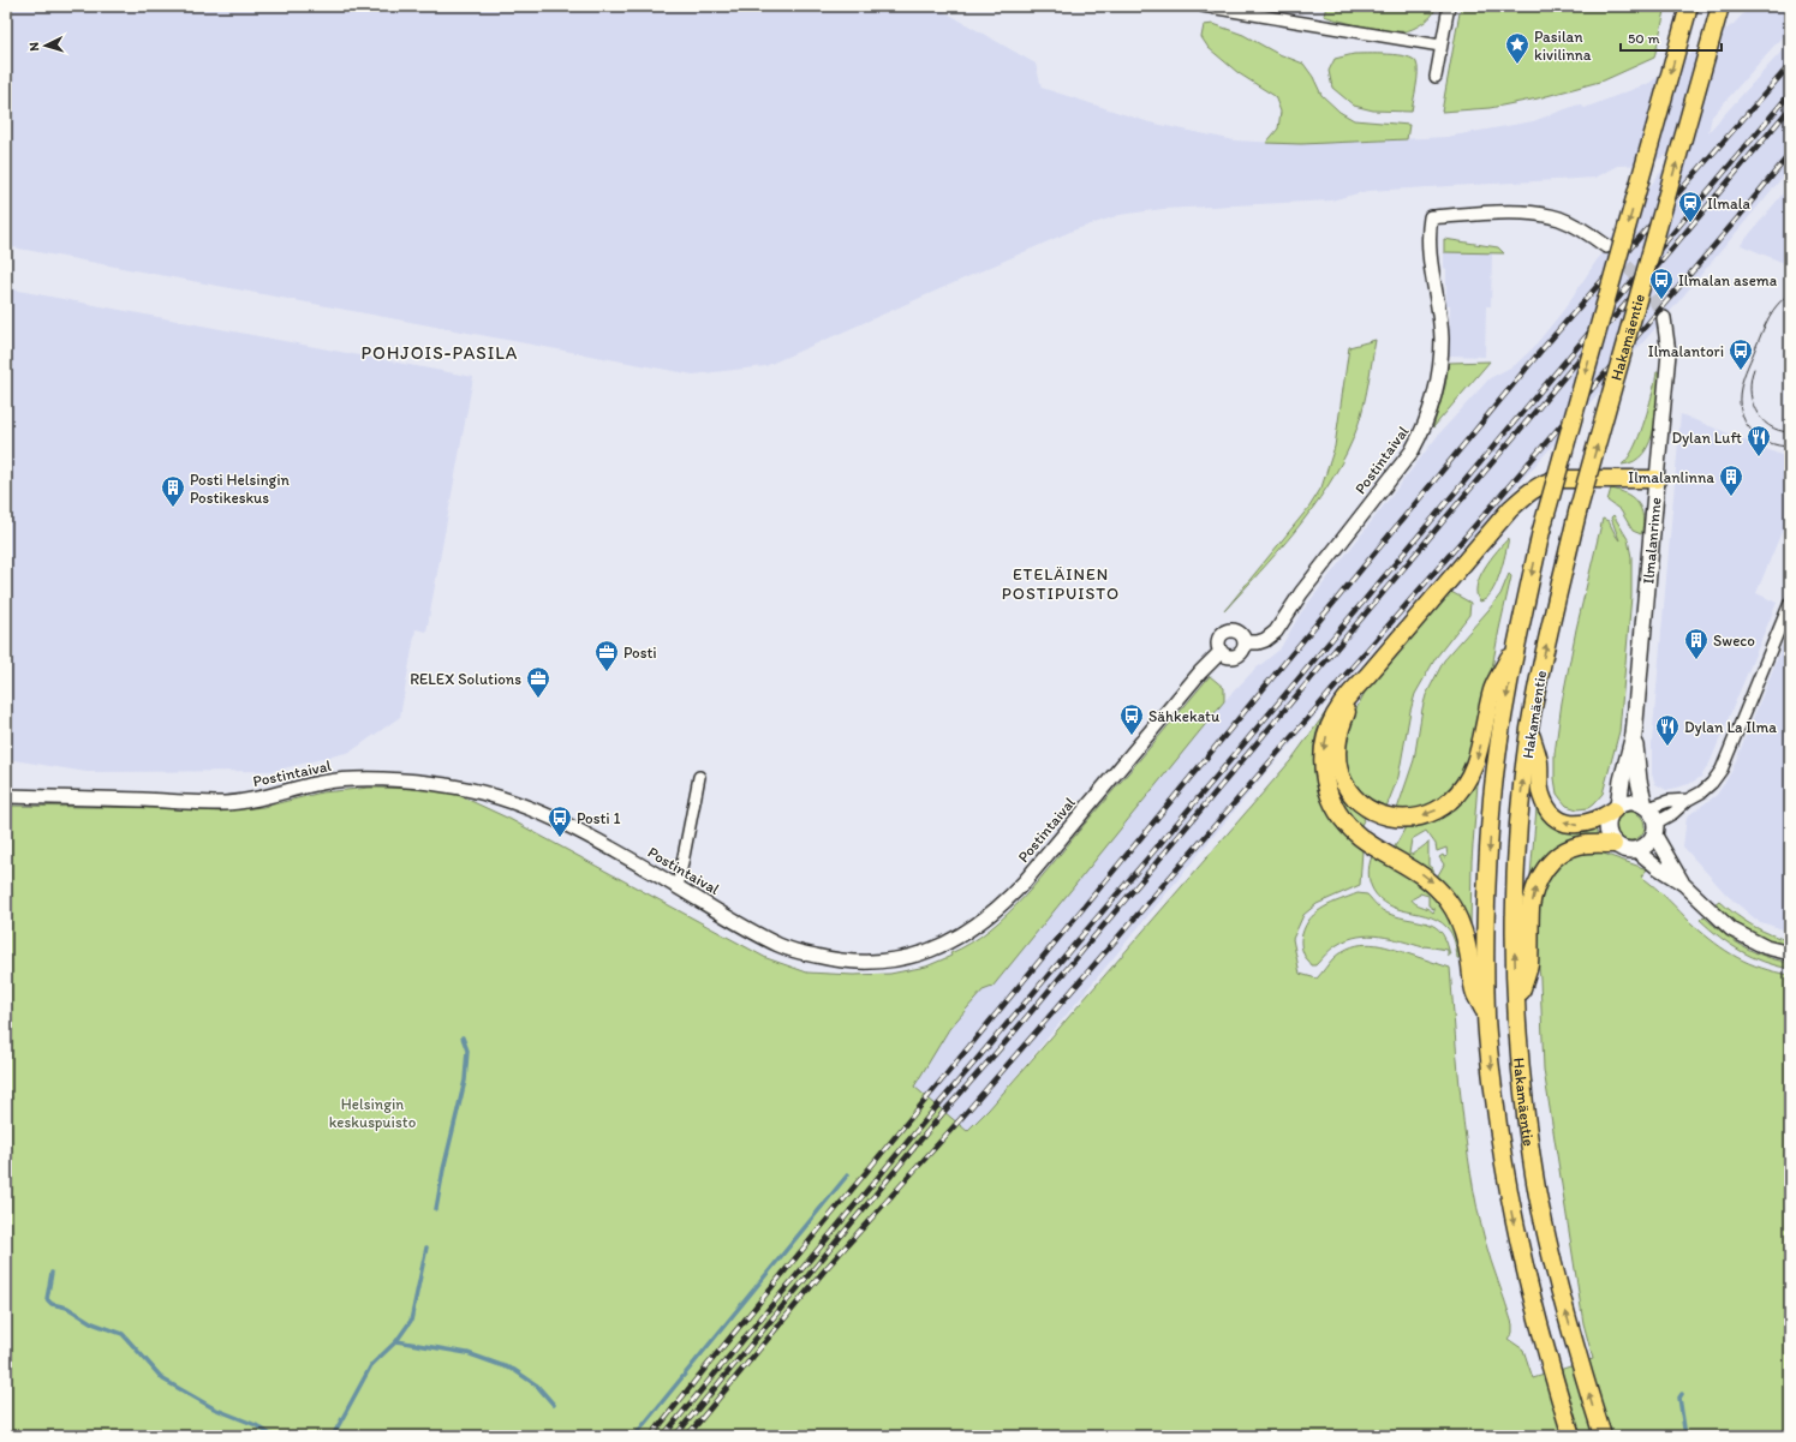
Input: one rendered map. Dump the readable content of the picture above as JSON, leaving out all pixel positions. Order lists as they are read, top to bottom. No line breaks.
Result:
{"streets":{"main road":["Hakamäentie","Ilmalanrinne"],"street":["Postintaival"]},"districts":["POHJOIS-PASILA","ETELÄINEN POSTIPUISTO"],"parks":["Helsingin keskuspuisto"],"places":{"place":["Pasilan kivilinna"],"station":["Ilmala"],"bus stop":["Ilmalan asema","Ilmalantori","Sähkekatu","Posti 1"],"restaurant":["Dylan Luft","Dylan La Ilma"],"building":["Ilmalanlinna","Posti Helsingin Postikeskus","Sweco"],"office":["Posti","RELEX Solutions"]},"scale_bar":"50 m","north":"left"}
